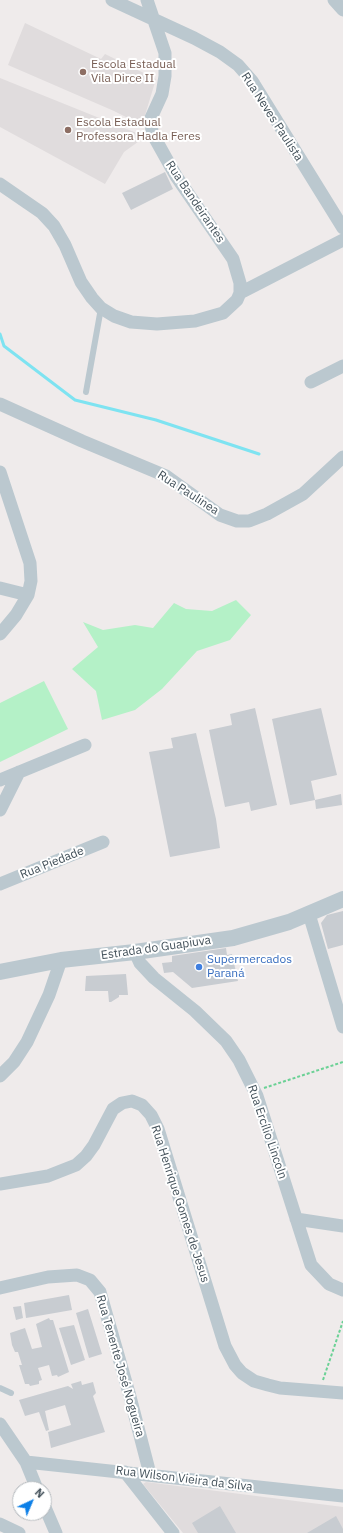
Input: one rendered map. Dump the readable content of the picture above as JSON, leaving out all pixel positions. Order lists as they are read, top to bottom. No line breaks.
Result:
{"streets":{"street":["Rua Neves Paulista","Rua Bandeirantes","Rua Paulinea","Rua Piedade","Estrada do Guapiuva","Rua Ercílio Lincoln","Rua Henrique Gomes de Jesus","Rua Tenente José Nogueira","Rua Wilson Vieira da Silva"]},"crossings":[["Rua Neves Paulista","Rua Bandeirantes"],["Estrada do Guapiuva","Rua Ercílio Lincoln"],["Rua Tenente José Nogueira","Rua Wilson Vieira da Silva"]],"places":["Escola Estadual Vila Dirce II","Escola Estadual Professora Hadla Feres","Supermercados Paraná"],"north":"top right"}
